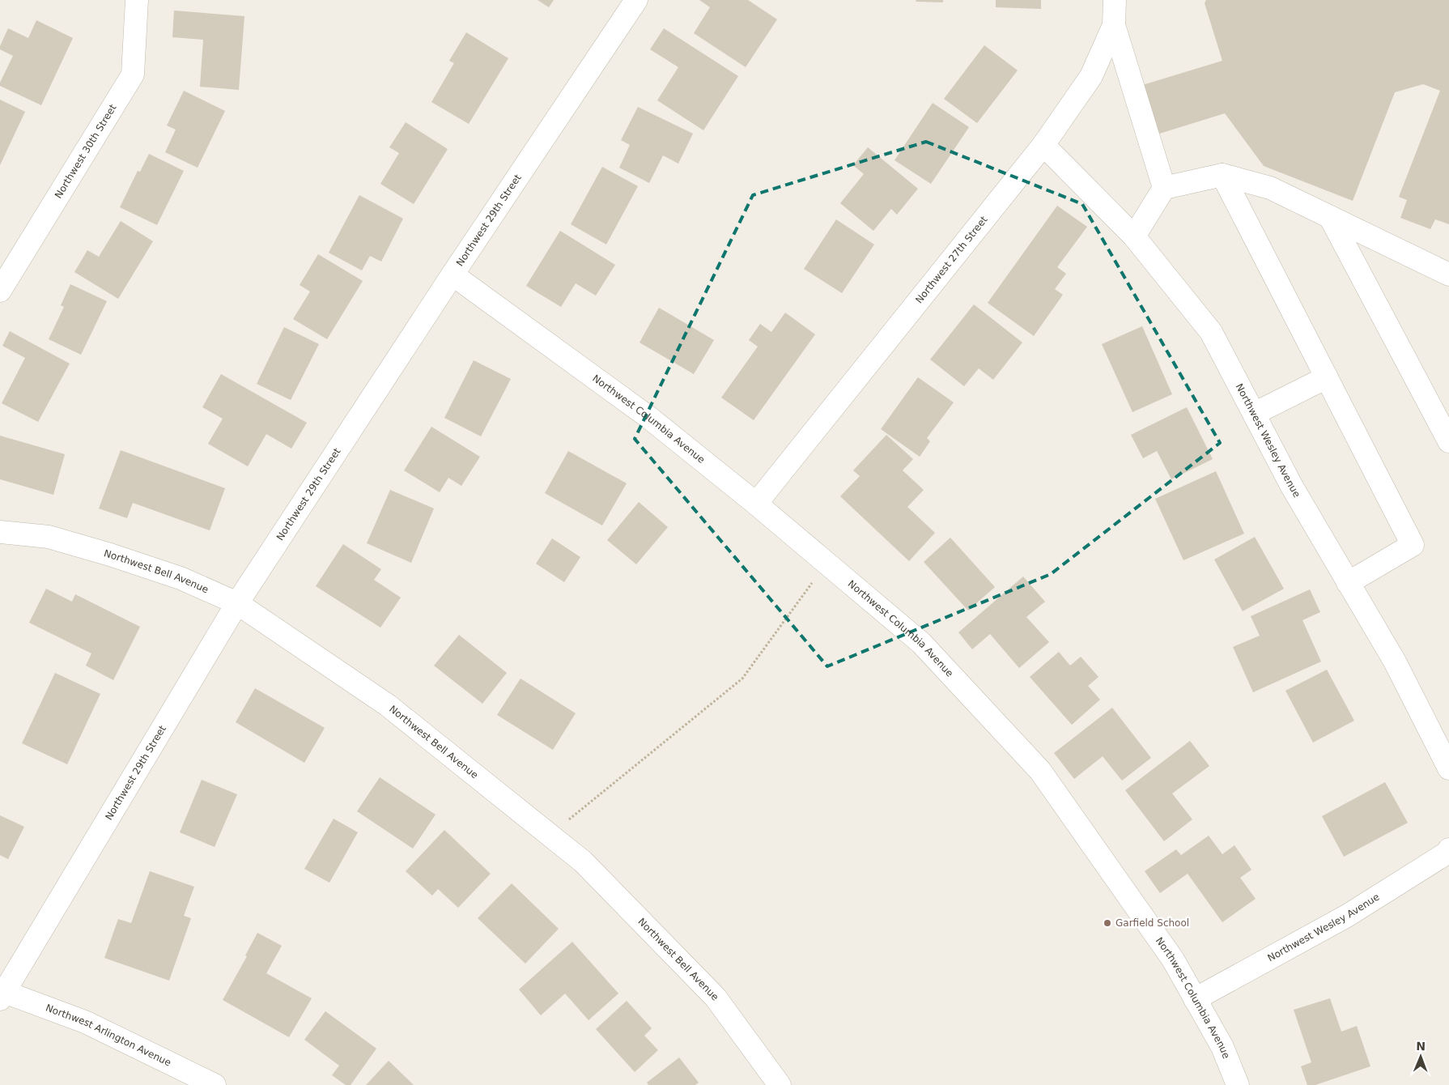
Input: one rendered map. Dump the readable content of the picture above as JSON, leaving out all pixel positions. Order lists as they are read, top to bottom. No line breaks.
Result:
{"streets":{"street":["Northwest 30th Street","Northwest 29th Street","Northwest 27th Street","Northwest Columbia Avenue","Northwest Wesley Avenue","Northwest Bell Avenue","Northwest Arlington Avenue"]},"crossings":[["Northwest 29th Street","Northwest Columbia Avenue"],["Northwest 29th Street","Northwest Bell Avenue"],["Northwest 29th Street","Northwest Arlington Avenue"],["Northwest 27th Street","Northwest Columbia Avenue"],["Northwest 27th Street","Northwest Wesley Avenue"],["Northwest Columbia Avenue","Northwest Wesley Avenue"]],"places":["Garfield School"],"north":"top"}
